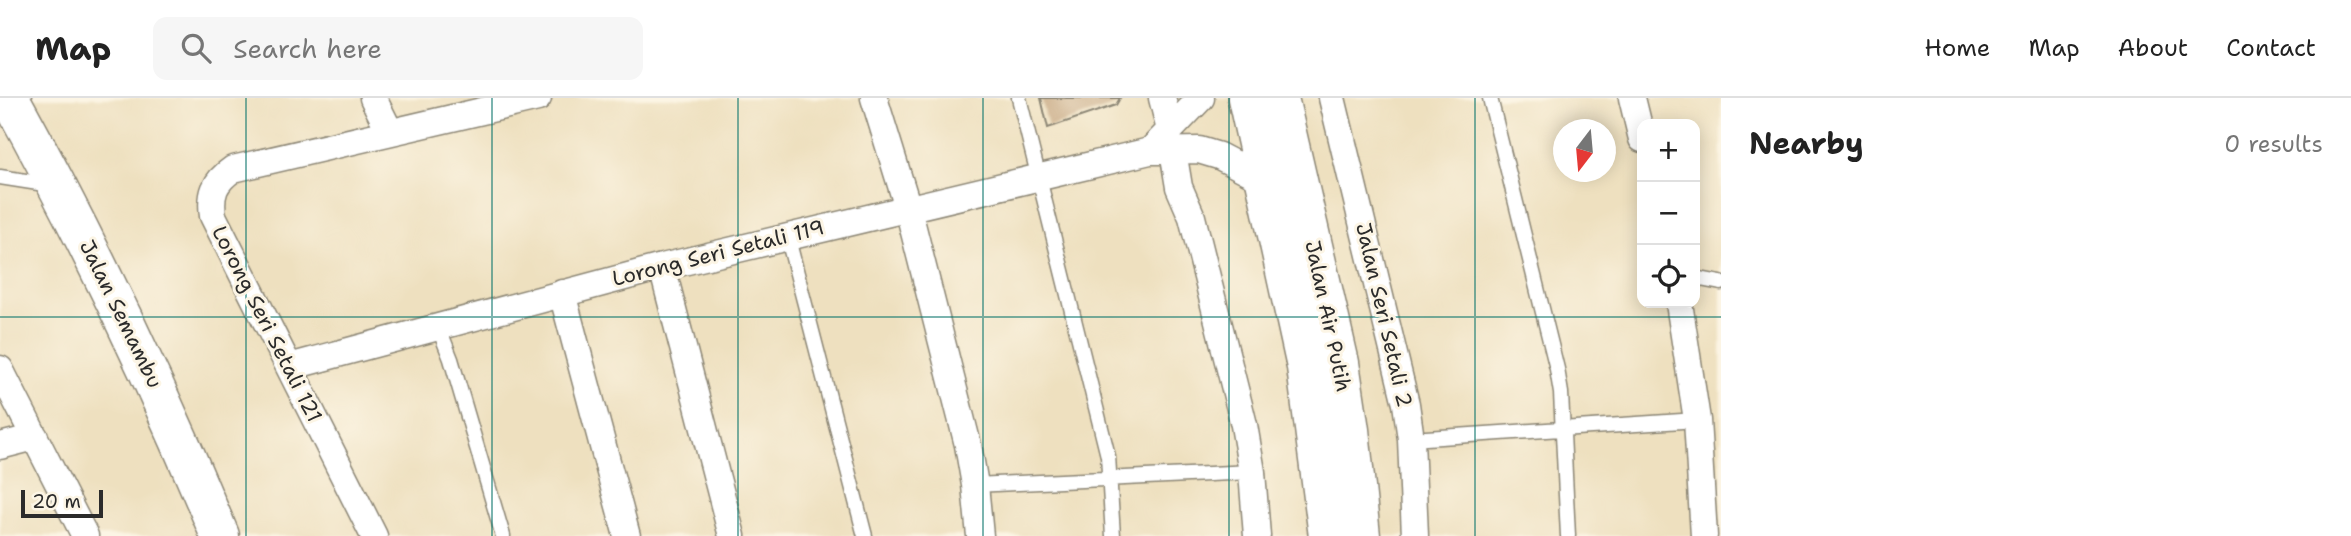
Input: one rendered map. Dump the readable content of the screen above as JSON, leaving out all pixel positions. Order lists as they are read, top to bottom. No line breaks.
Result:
{"streets":{"street":["Lorong Seri Setali 119","Jalan Semambu","Jalan Seri Setali 2","Jalan Air Putih","Lorong Seri Setali 121"]},"crossings":[["Lorong Seri Setali 119","Jalan Air Putih"],["Lorong Seri Setali 119","Lorong Seri Setali 121"]],"scale_bar":"20 m","north":"bottom","page":{"header":"Map","search":"Search here","nav":["Home","Map","About","Contact"],"heading":["Nearby","0 results"],"map_buttons":["+","−"],"scale":"20 m"}}
